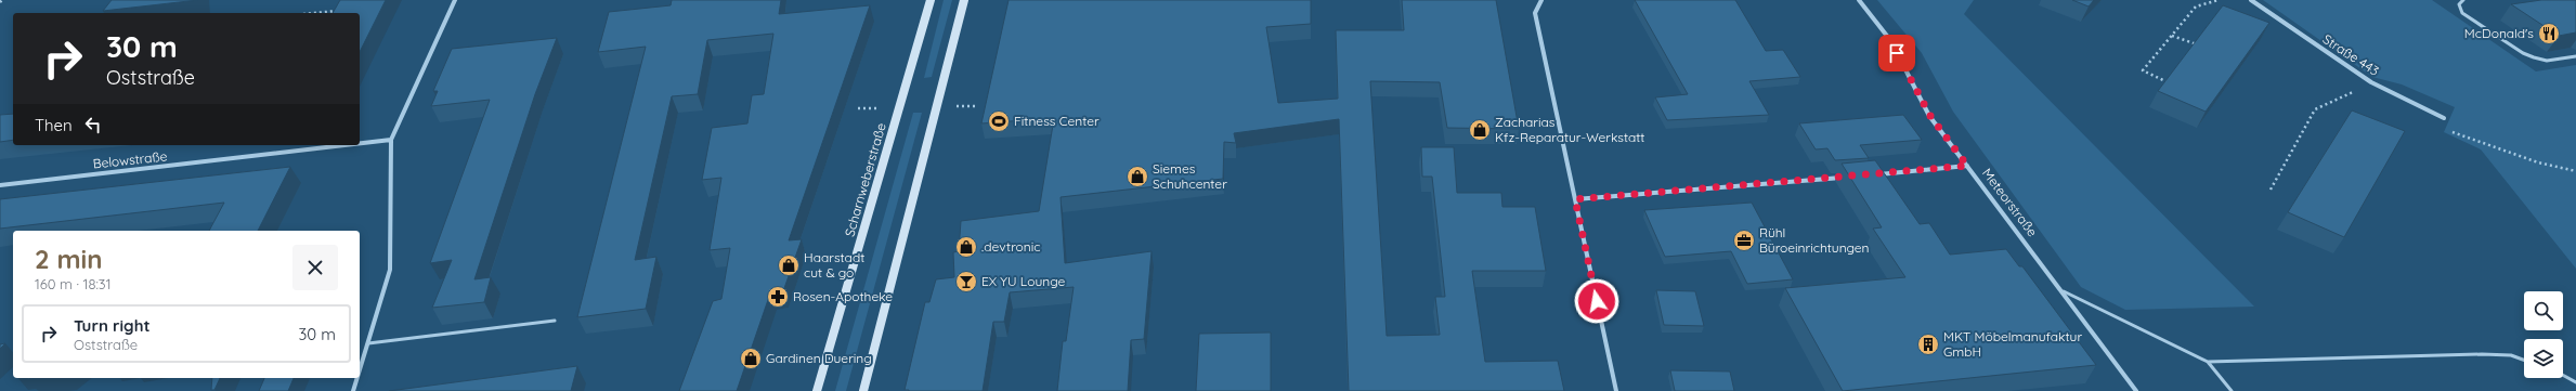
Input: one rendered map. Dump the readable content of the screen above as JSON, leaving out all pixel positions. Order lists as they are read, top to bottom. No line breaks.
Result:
{"streets":{"main road":["Scharnweberstraße"],"street":["Straße 443","Belowstraße","Meteorstraße"]},"places":{"restaurant":["McDonald's"],"sports":["Fitness Center"],"shop":["Zacharias Kfz-Reparatur-Werkstatt","Siemes Schuhcenter",".devtronic","Haarstadt cut & go","Gardinen Duering"],"office":["Rühl Büroeinrichtungen"],"bar":["EX YU Lounge"],"pharmacy":["Rosen-Apotheke"],"building":["MKT Möbelmanufaktur GmbH"]},"page":{"turn":["30 m","Oststraße"],"then":"Then","heading":["2 min","160 m · 18:31"],"list":[{"name":"Turn right","note":"Oststraße","value":"30 m"}]}}
